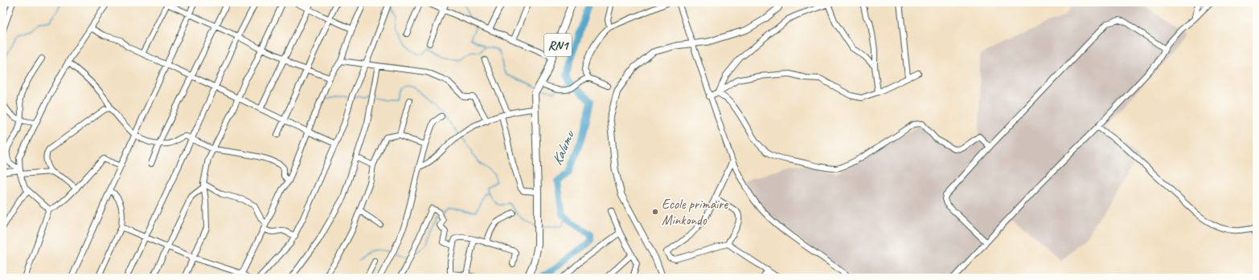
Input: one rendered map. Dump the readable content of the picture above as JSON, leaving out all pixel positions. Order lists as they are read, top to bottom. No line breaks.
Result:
{"streets":{"highway":["RN1"]},"water":["Kalumu"],"places":["Ecole primaire Minkondo"]}
